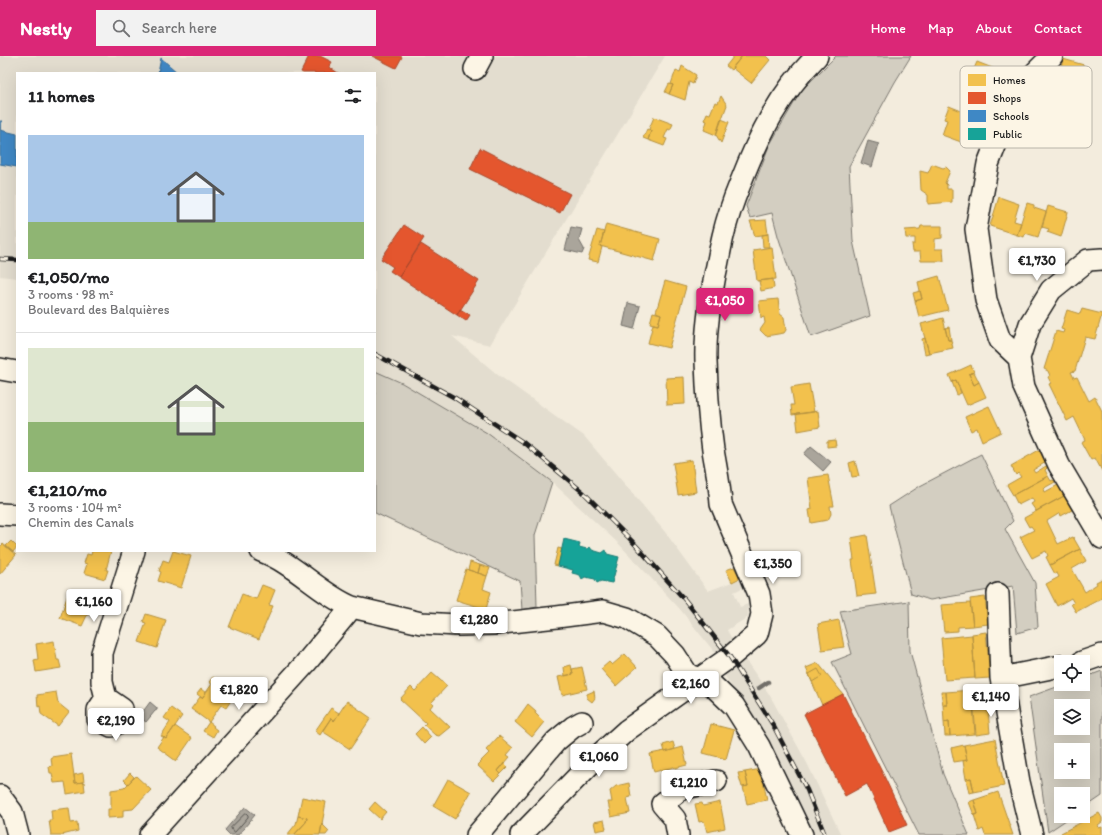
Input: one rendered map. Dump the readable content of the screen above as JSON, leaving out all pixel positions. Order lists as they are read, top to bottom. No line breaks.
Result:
{"legend":["Homes","Shops","Schools","Public"],"page":{"header":"Nestly","search":"Search here","nav":["Home","Map","About","Contact"],"heading":"11 homes","list":[{"name":"€1,050/mo","note":"3 rooms · 98 m² · Boulevard des Balquières"},{"name":"€1,210/mo","note":"3 rooms · 104 m² · Chemin des Canals"}],"price":["€1,730","€1,050","€1,350","€1,160","€1,280","€2,160","€1,820","€1,140","€2,190","€1,060","€1,210"],"map_buttons":["+","−"]}}
